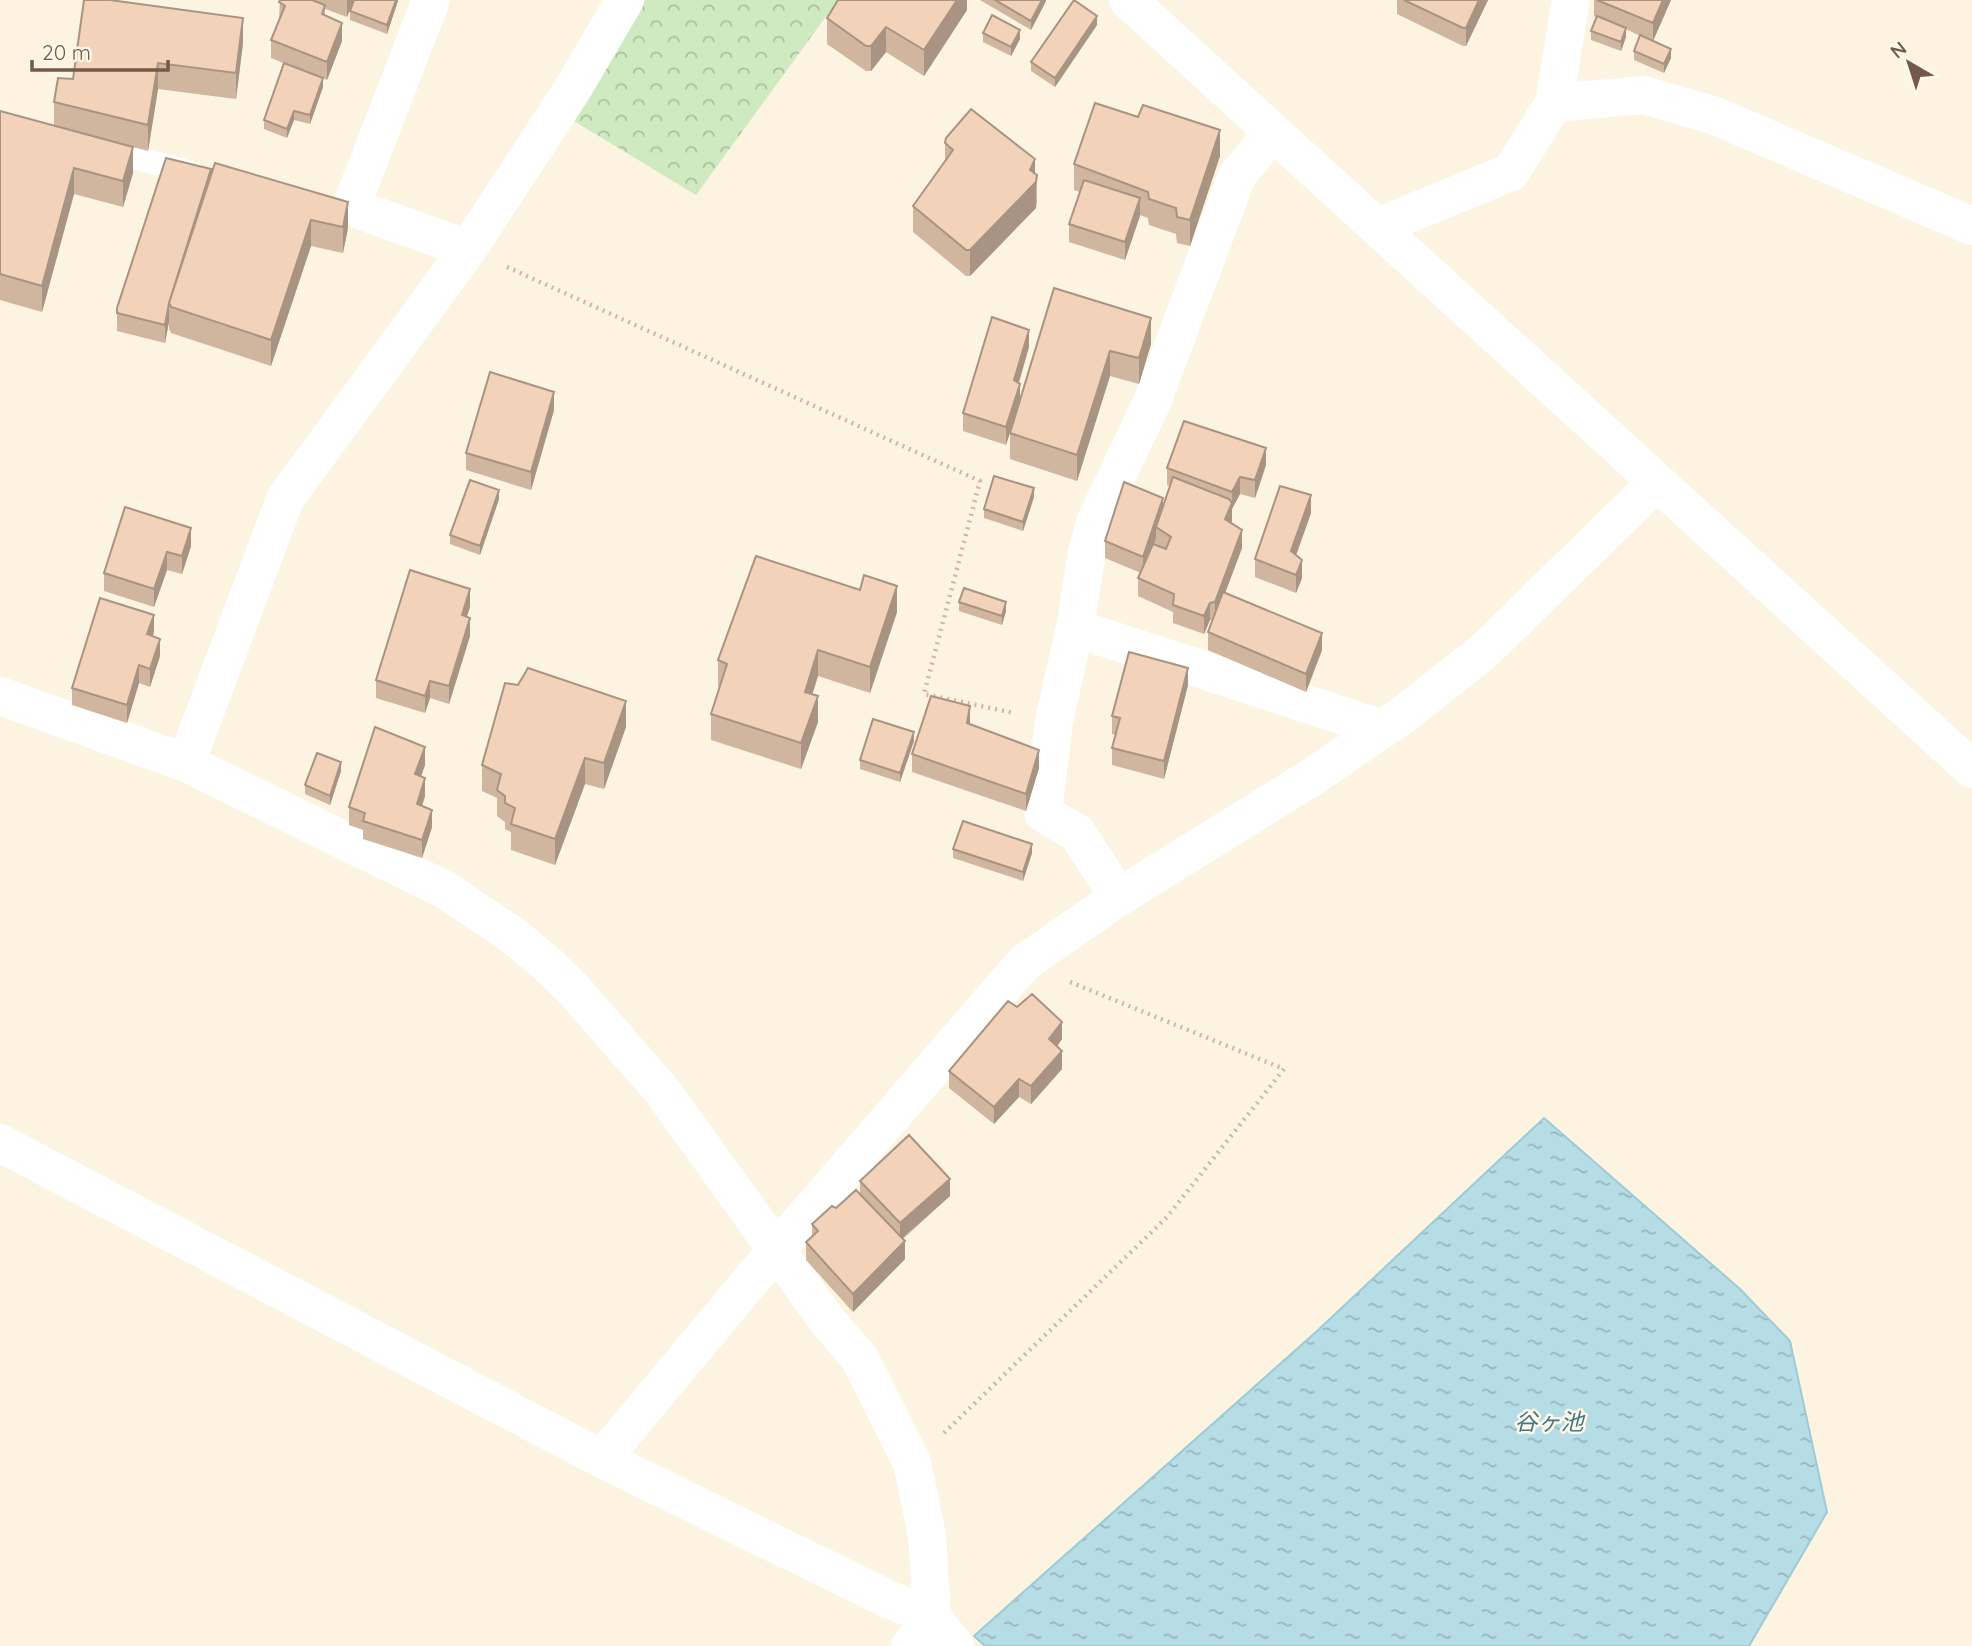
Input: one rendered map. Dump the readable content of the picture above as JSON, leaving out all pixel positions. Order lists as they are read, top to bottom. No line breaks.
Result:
{"water":["谷ヶ池"],"scale_bar":"20 m","north":"top left"}
